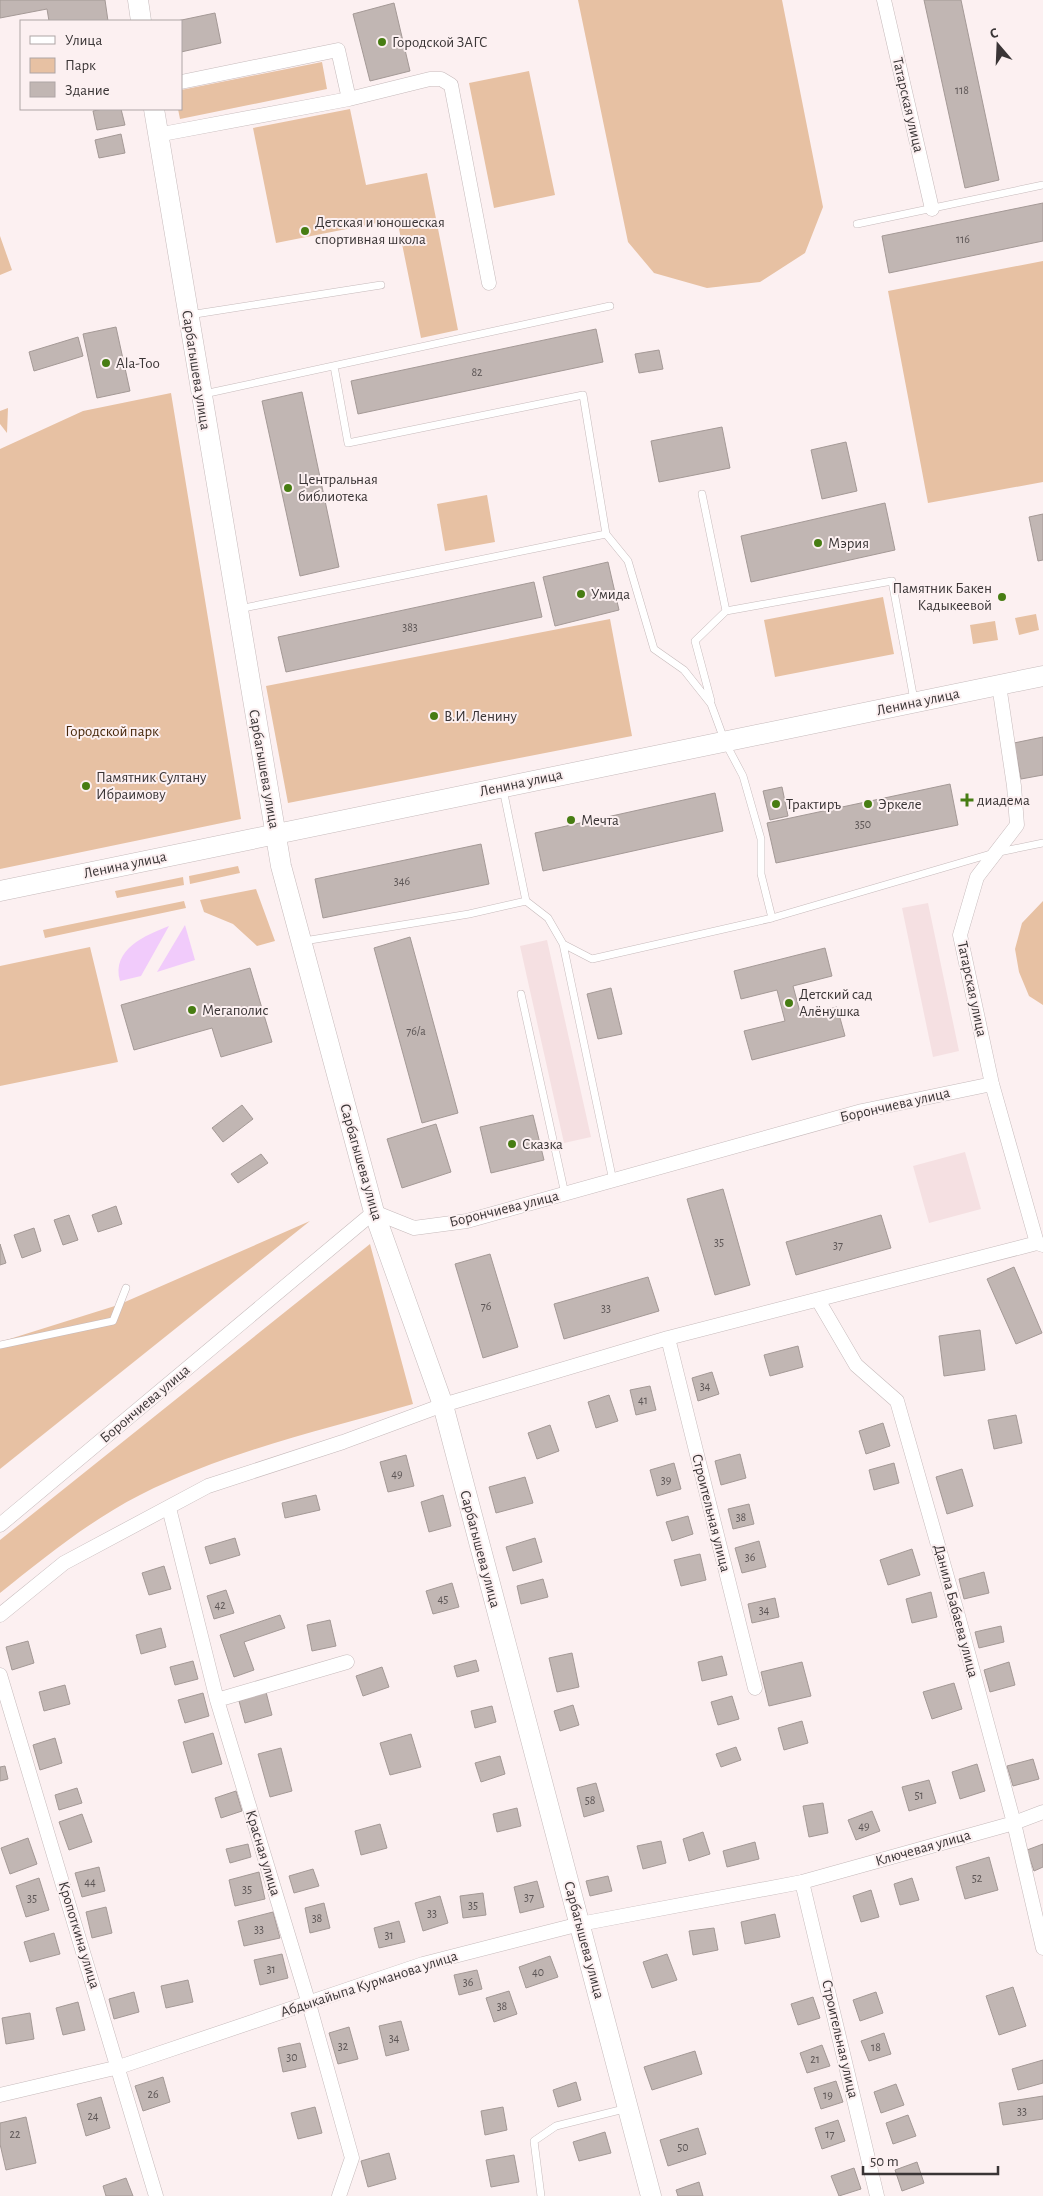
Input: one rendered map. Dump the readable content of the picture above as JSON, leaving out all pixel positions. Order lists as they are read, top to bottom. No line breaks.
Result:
{"streets":{"street":["Татарская улица","Сарбагышева улица","Ленина улица","Борончиева улица","Строительная улица","Данила Бабаева улица","Ключевая улица","Красная улица","Кропоткина улица","Абдыкайыпа Курманова улица"]},"crossings":[["Татарская улица","Ленина улица"],["Татарская улица","Борончиева улица"],["Сарбагышева улица","Ленина улица"],["Сарбагышева улица","Борончиева улица"],["Сарбагышева улица","Абдыкайыпа Курманова улица"],["Строительная улица","Ключевая улица"],["Строительная улица","Абдыкайыпа Курманова улица"],["Данила Бабаева улица","Ключевая улица"],["Ключевая улица","Абдыкайыпа Курманова улица"],["Красная улица","Абдыкайыпа Курманова улица"],["Кропоткина улица","Абдыкайыпа Курманова улица"]],"parks":["Городской парк"],"places":{"other":["Городской ЗАГС","Детская и юношеская спортивная школа","Ala-Too","Центральная библиотека","Мэрия","Умида","Памятник Бакен Кадыкеевой","В.И. Ленину","Памятник Султану Ибраимову","Трактиръ","Эркеле","Мечта","Детский сад Алёнушка","Мегаполис","Сказка"],"health":["диадема"]},"house_numbers":["118","116","82","383","350","346","76/а","35","37","76","33","34","41","49","39","38","36","45","42","34","51","58","49","52","44","35","37","35","35","33","38","33","31","31","40","36","38","34","32","18","30","21","26","19","33","24","22","17","50"],"legend":["Улица","Парк","Здание"],"scale_bar":"50 m","north":"top"}
